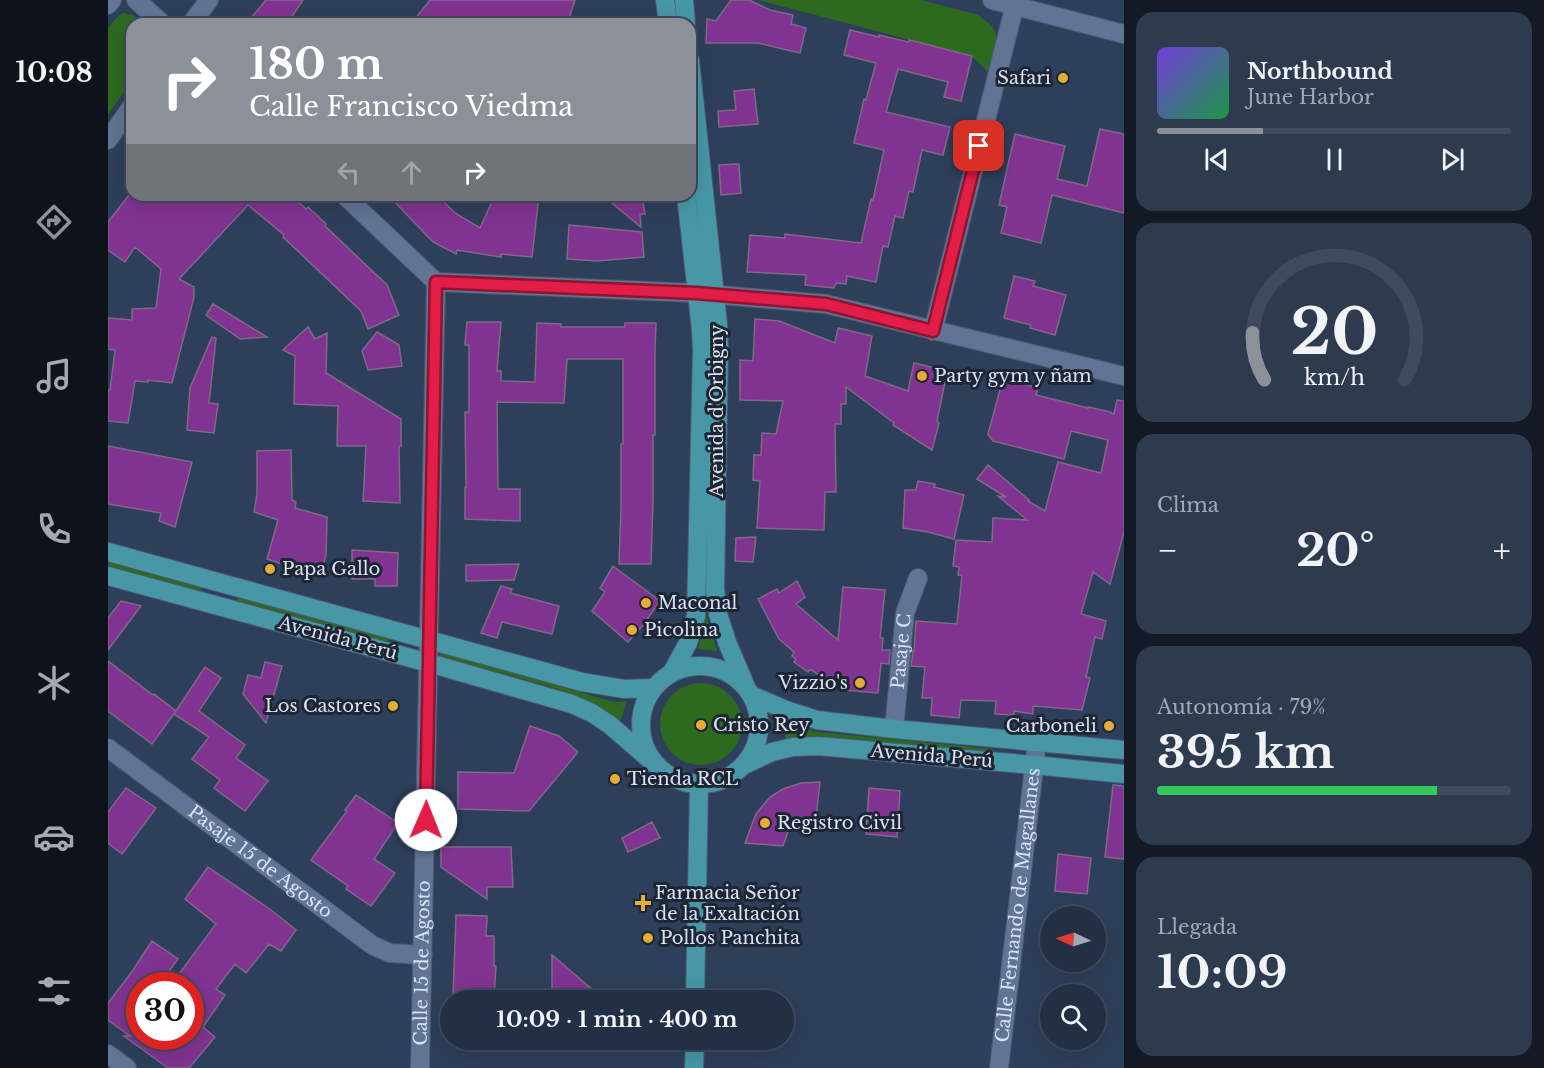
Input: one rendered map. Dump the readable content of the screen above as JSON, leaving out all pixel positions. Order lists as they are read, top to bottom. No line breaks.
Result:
{"streets":{"main road":["Avenida d'Orbigny","Avenida Perú"],"street":["Pasaje C","Pasaje 15 de Agosto","Calle Fernando de Magallanes","Calle 15 de Agosto"]},"crossings":[["Avenida d'Orbigny","Avenida Perú"],["Avenida Perú","Pasaje C"],["Avenida Perú","Calle Fernando de Magallanes"],["Avenida Perú","Calle 15 de Agosto"],["Pasaje 15 de Agosto","Calle 15 de Agosto"]],"places":{"other":["Safari","Party gym y ñam","Papa Gallo","Maconal","Picolina","Vizzio's","Los Castores","Cristo Rey","Carboneli","Tienda RCL","Registro Civil","Pollos Panchita"],"health":["Farmacia Señor de la Exaltación"]},"north":"left","page":{"tabs":"10:08","turn":["180 m","Calle Francisco Viedma"],"song":["Northbound","June Harbor"],"tile":["Clima",["Autonomía · 79%","395 km"],["Llegada","10:09"]],"heat":["−","20°","+"],"limit":"30","trip":"10:09 · 1 min · 400 m","gauge":["20","km/h"]}}
